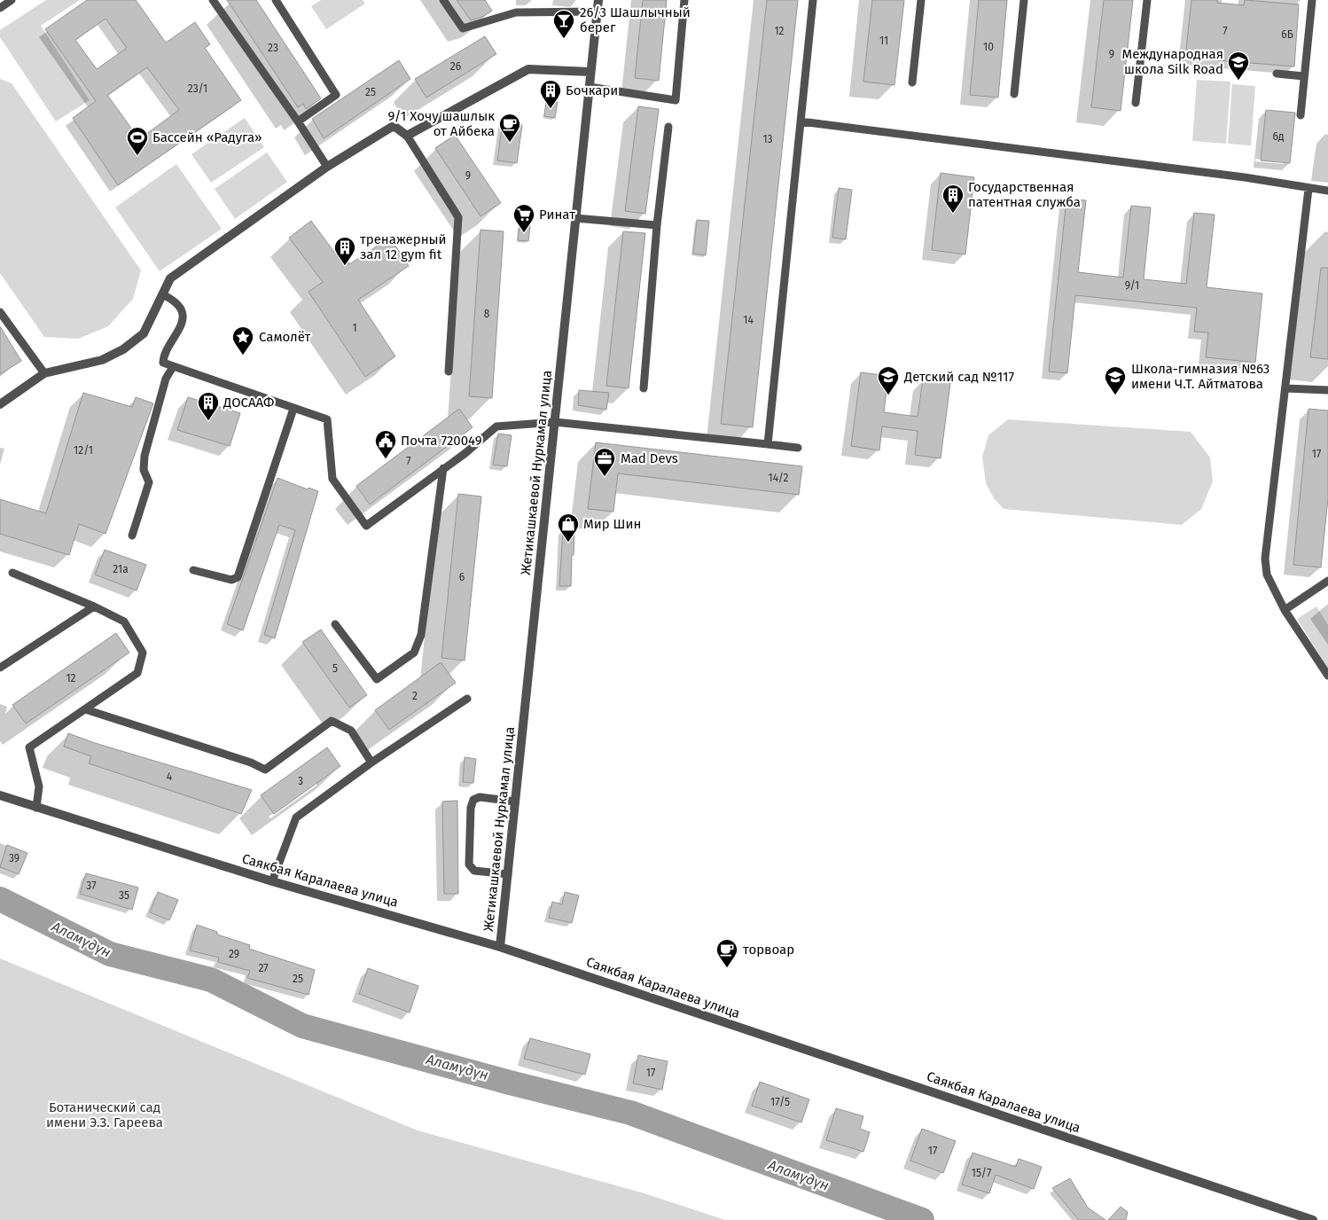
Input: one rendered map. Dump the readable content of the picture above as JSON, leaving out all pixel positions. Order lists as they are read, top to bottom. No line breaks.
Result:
{"streets":{"street":["Жетикашкаевой Нуркамал улица","Саякбая Каралаева улица"]},"crossings":[["Жетикашкаевой Нуркамал улица","Саякбая Каралаева улица"]],"water":["Аламүдүн"],"parks":["Ботанический сад имени Э.З. Гареева"],"places":{"bar":["26/3 Шашлычный берег"],"school or university":["Международная школа Silk Road","Детский сад №117","Школа-гимназия №63 имени Ч.Т. Айтматова"],"building":["Бочкари","Государственная патентная служба","тренажерный зал 12 gym fit","ДОСААФ"],"cafe":["9/1 Хочу шашлык от Айбека","торвоар"],"sports":["Бассейн «Радуга»"],"supermarket":["Ринат"],"place":["Самолёт"],"public building":["Почта 720049"],"office":["Mad Devs"],"shop":["Мир Шин"]},"house_numbers":["12","7","6Б","11","10","23","9","26","23/1","25","6д","13","9","9/1","8","14","1","12/1","17","7","14/2","21а","6","5","12","2","4","3","39","37","35","29","27","25","17","17/5","17","15/7"]}
